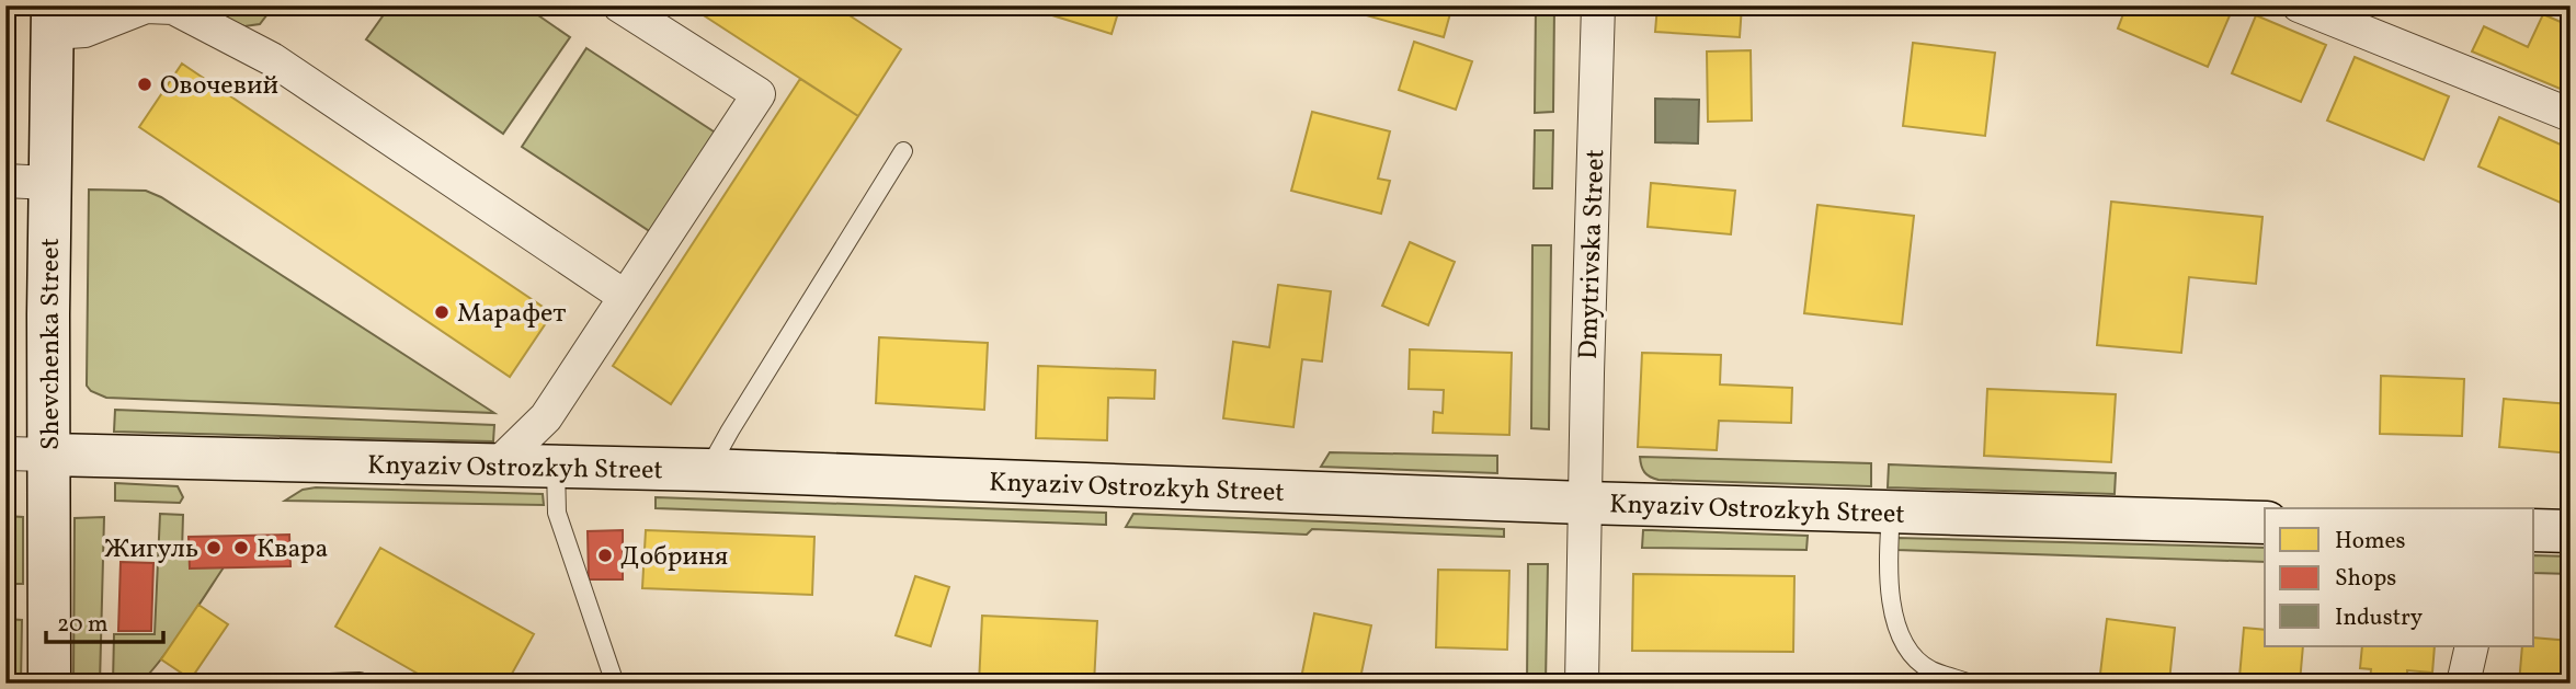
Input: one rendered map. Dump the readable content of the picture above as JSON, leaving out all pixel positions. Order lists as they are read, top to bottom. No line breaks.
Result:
{"streets":{"street":["Dmytrivska Street","Shevchenka Street","Knyaziv Ostrozkyh Street"]},"crossings":[["Dmytrivska Street","Knyaziv Ostrozkyh Street"],["Shevchenka Street","Knyaziv Ostrozkyh Street"]],"places":["Овочевий","Марафет","Жигуль","Квара","Добриня"],"legend":["Homes","Shops","Industry"],"scale_bar":"20 m"}
